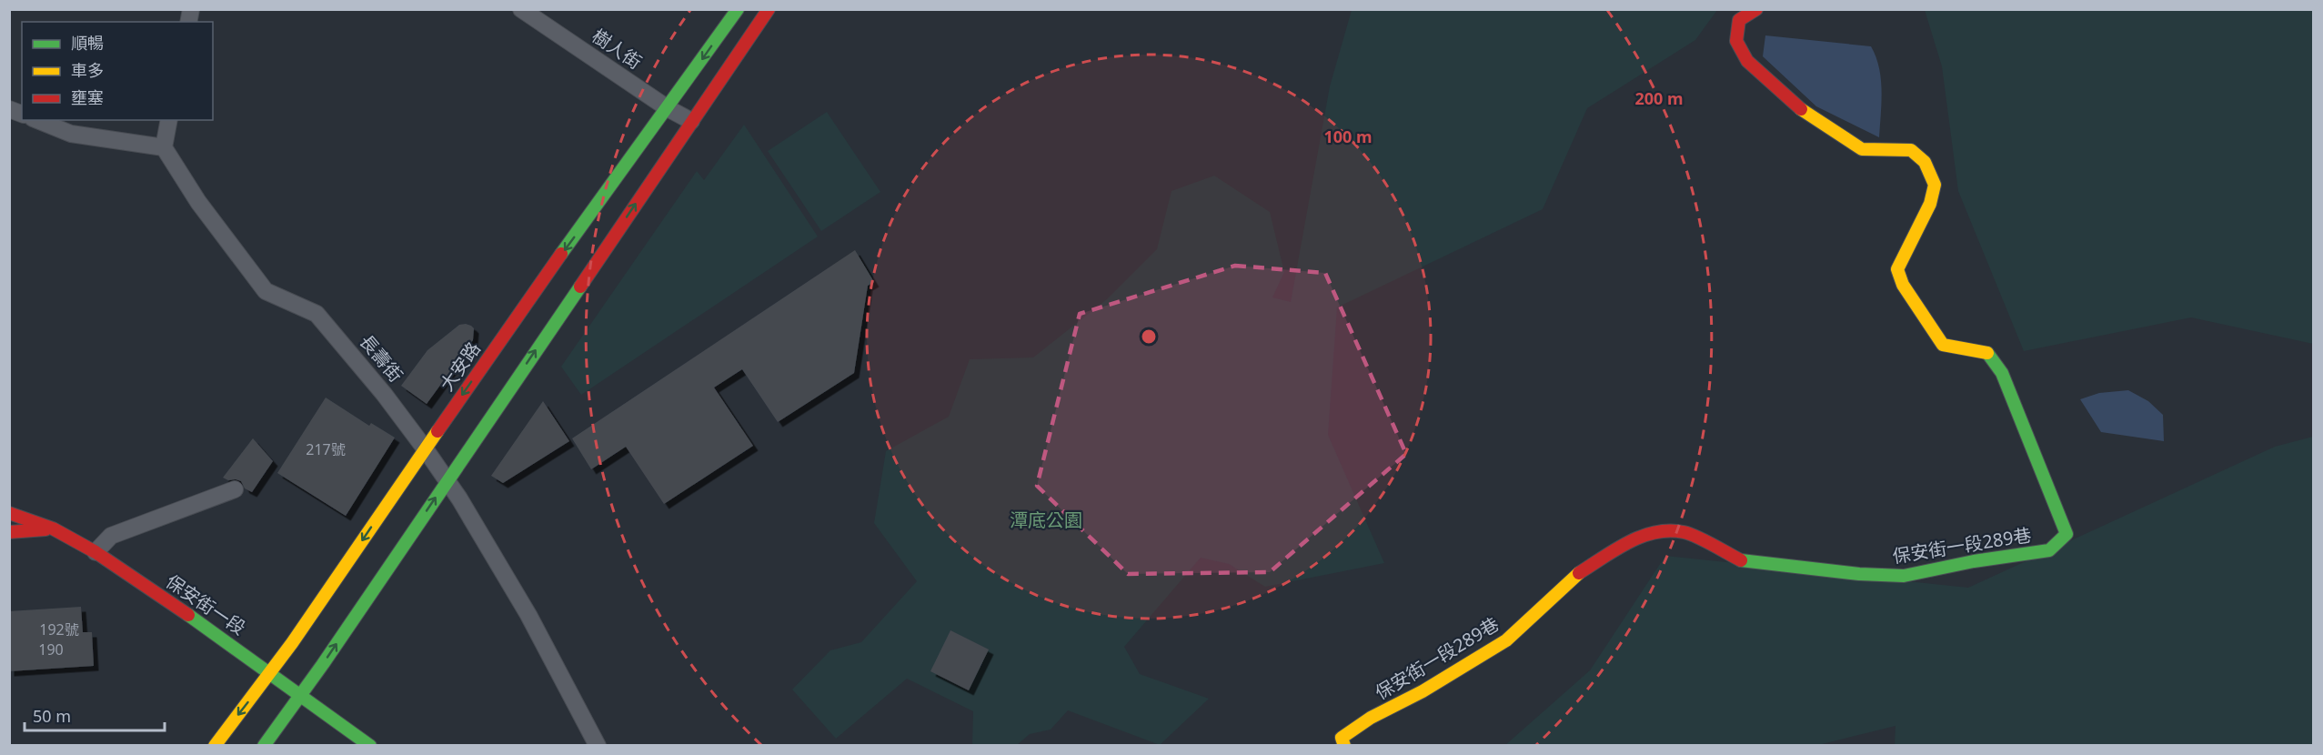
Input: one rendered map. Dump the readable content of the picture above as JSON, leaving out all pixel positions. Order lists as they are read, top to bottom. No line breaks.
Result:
{"streets":{"street":["樹人街","長壽街","大安路","保安街一段289巷","保安街一段"]},"crossings":[["樹人街","大安路"],["長壽街","大安路"],["大安路","保安街一段"]],"parks":["潭底公園"],"house_numbers":["217號","192號","190"],"legend":["順暢","車多","壅塞"],"scale_bar":"50 m","rings":["200 m","100 m"]}
